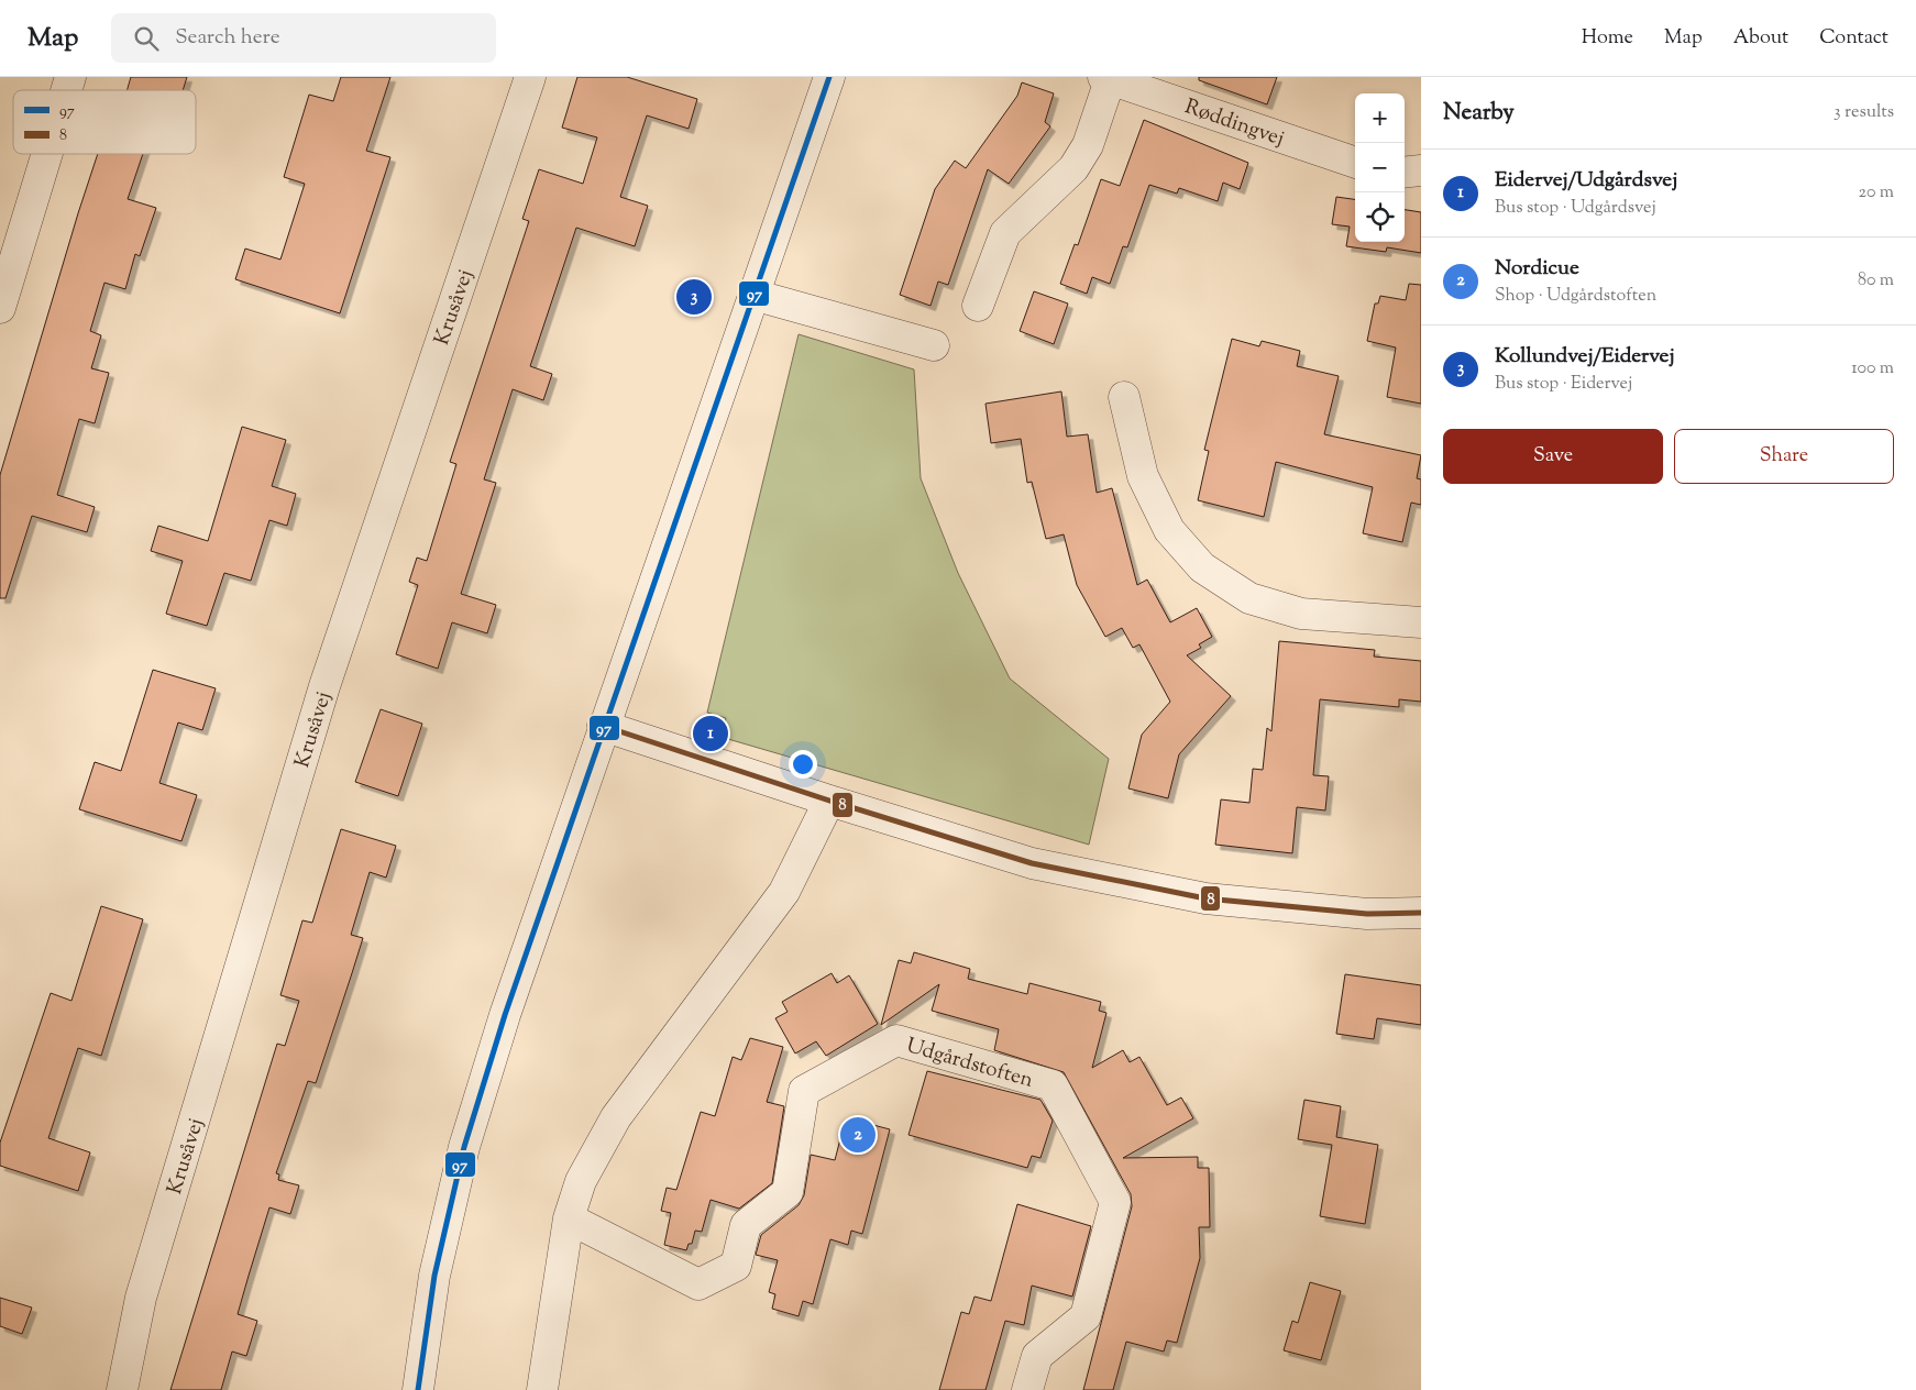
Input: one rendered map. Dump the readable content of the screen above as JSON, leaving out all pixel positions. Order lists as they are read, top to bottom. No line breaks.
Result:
{"streets":{"street":["Røddingvej","Krusåvej","Udgårdstoften"]},"lines":["transit line 97","transit line 8"],"legend":["97","8"],"page":{"header":"Map","search":"Search here","nav":["Home","Map","About","Contact"],"heading":["Nearby","3 results"],"map_buttons":["+","−"],"list":[{"mark":"1","name":"Eidervej/Udgårdsvej","note":"Bus stop · Udgårdsvej","value":"20 m"},{"mark":"2","name":"Nordicue","note":"Shop · Udgårdstoften","value":"80 m"},{"mark":"3","name":"Kollundvej/Eidervej","note":"Bus stop · Eidervej","value":"100 m"}],"pins":["3","1","2"],"buttons":["Save","Share"]}}
